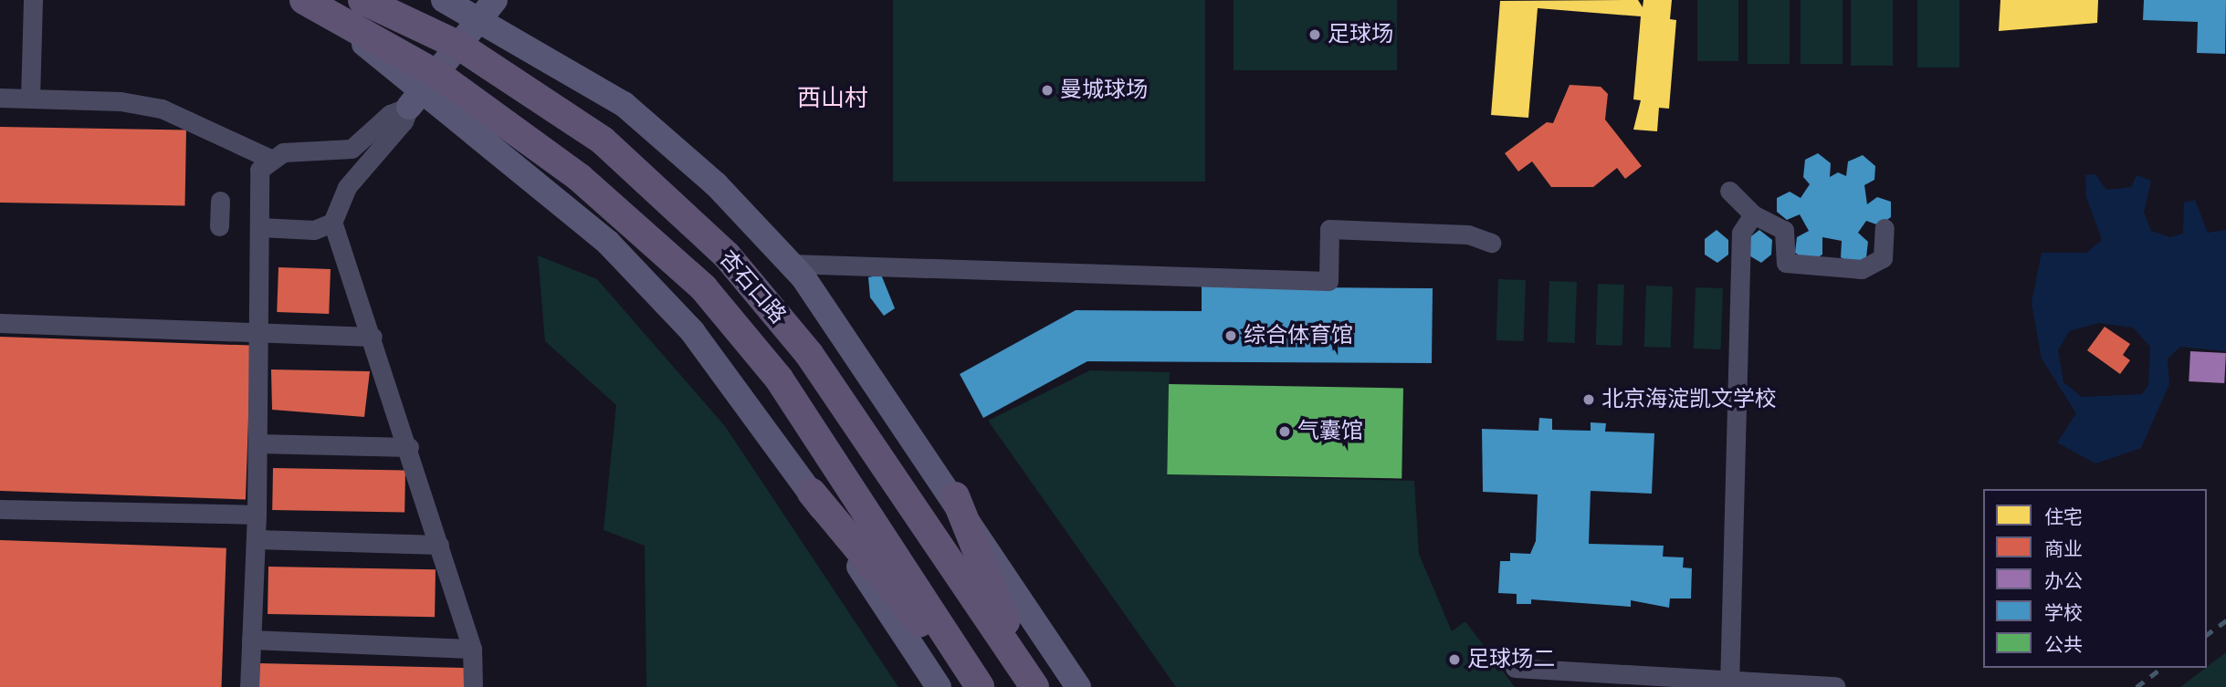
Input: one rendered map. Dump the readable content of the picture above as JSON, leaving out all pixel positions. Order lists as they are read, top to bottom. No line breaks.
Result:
{"streets":{"main road":["杏石口路"]},"districts":["西山村"],"places":["足球场","曼城球场","综合体育馆","北京海淀凯文学校","气囊馆","足球场二"],"legend":["住宅","商业","办公","学校","公共"]}
